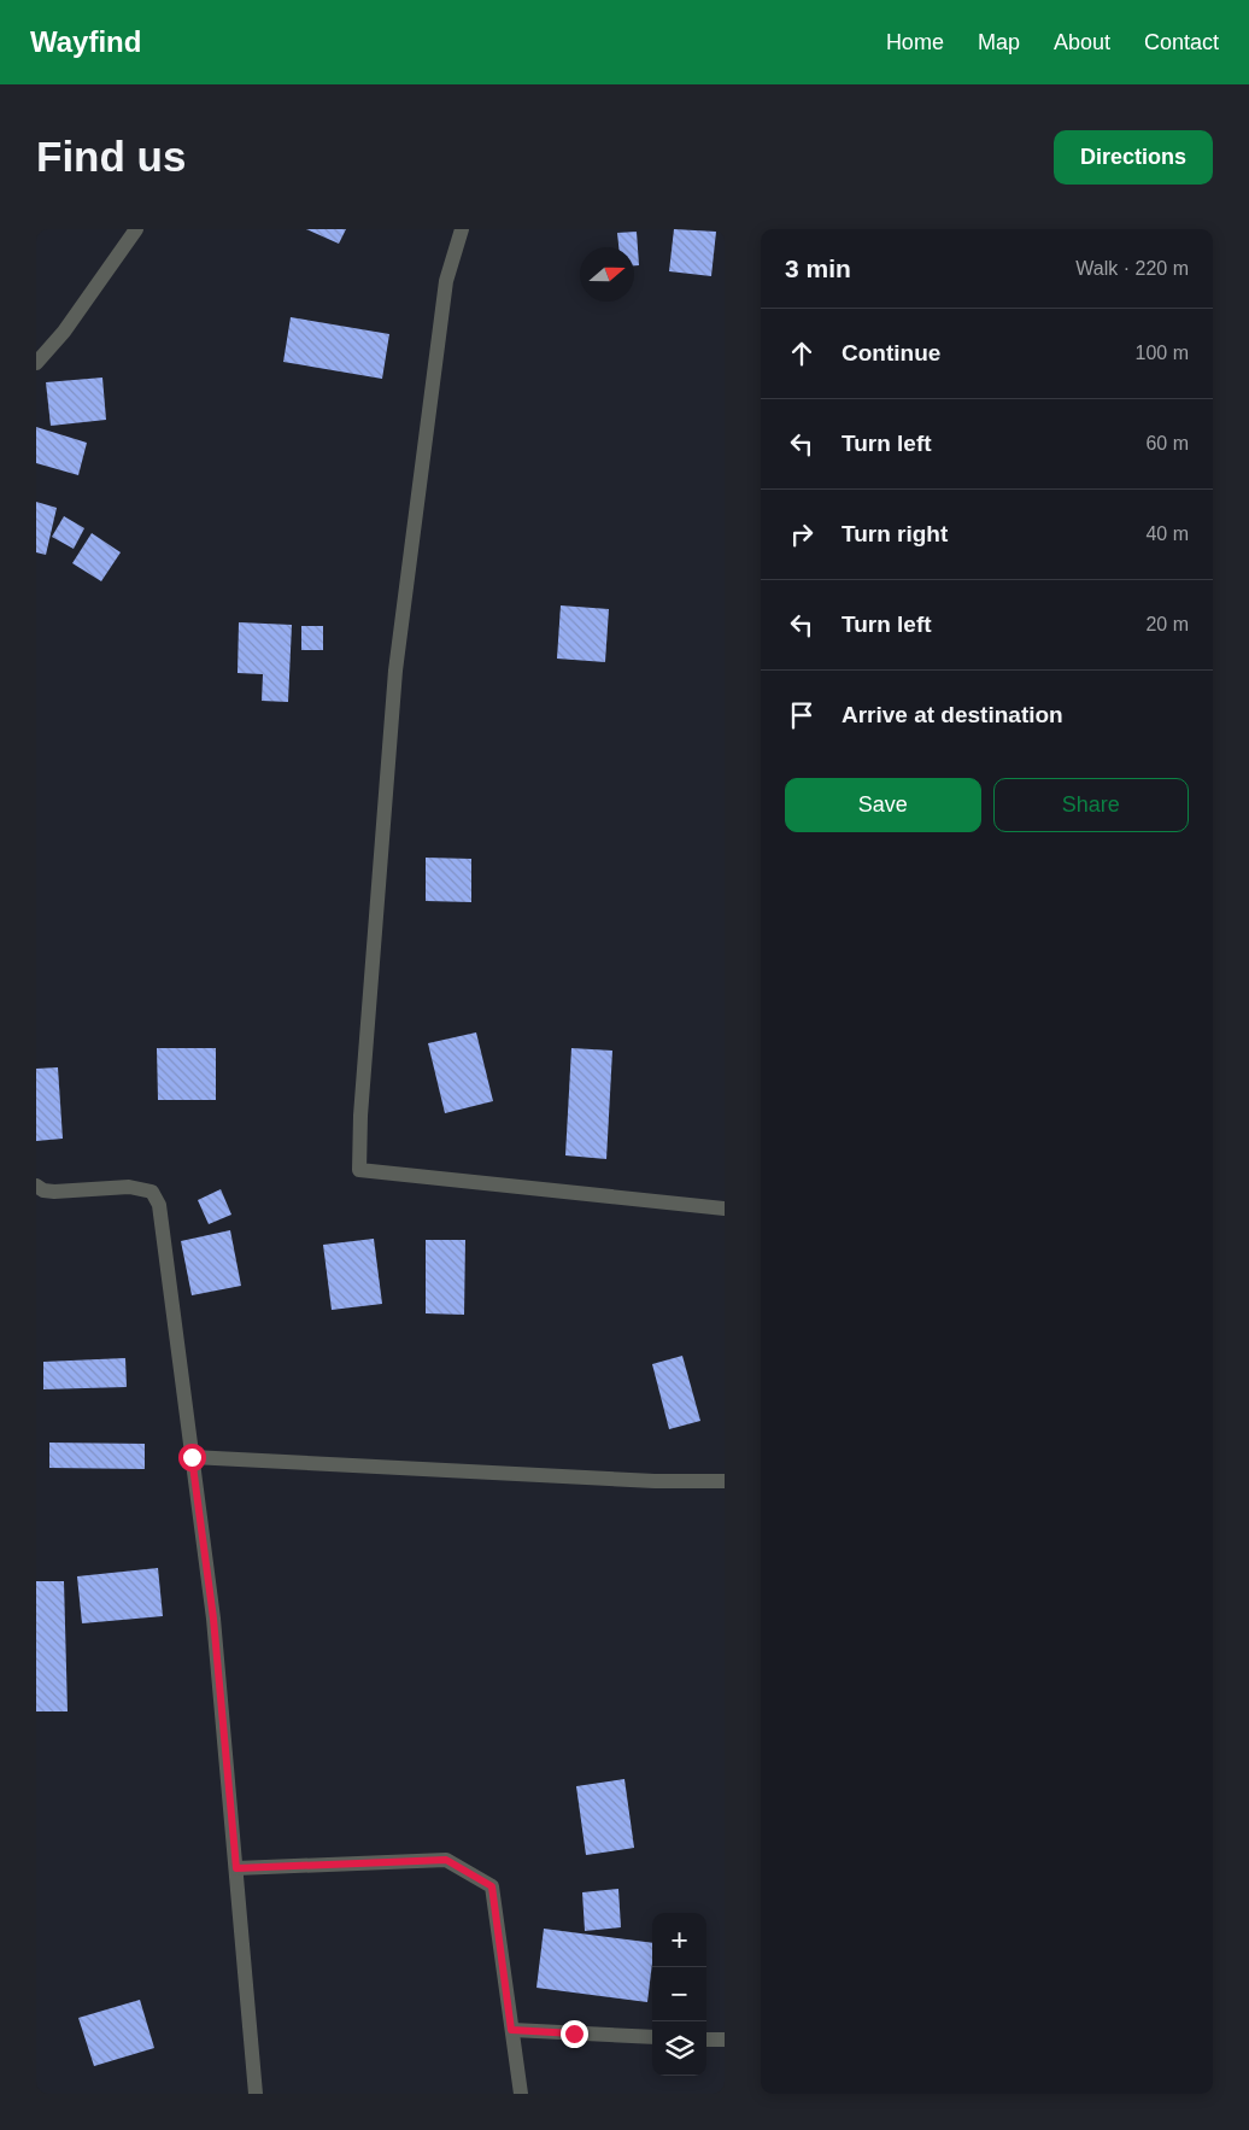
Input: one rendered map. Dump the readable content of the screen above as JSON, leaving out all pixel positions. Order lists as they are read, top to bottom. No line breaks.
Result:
{"north":"right","page":{"header":"Wayfind","nav":["Home","Map","About","Contact"],"buttons":["Directions",["Save","Share"]],"title":"Find us","heading":["3 min","Walk · 220 m"],"list":[["Continue","100 m"],["Turn left","60 m"],["Turn right","40 m"],["Turn left","20 m"],"Arrive at destination"],"map_buttons":["+","−"]}}
